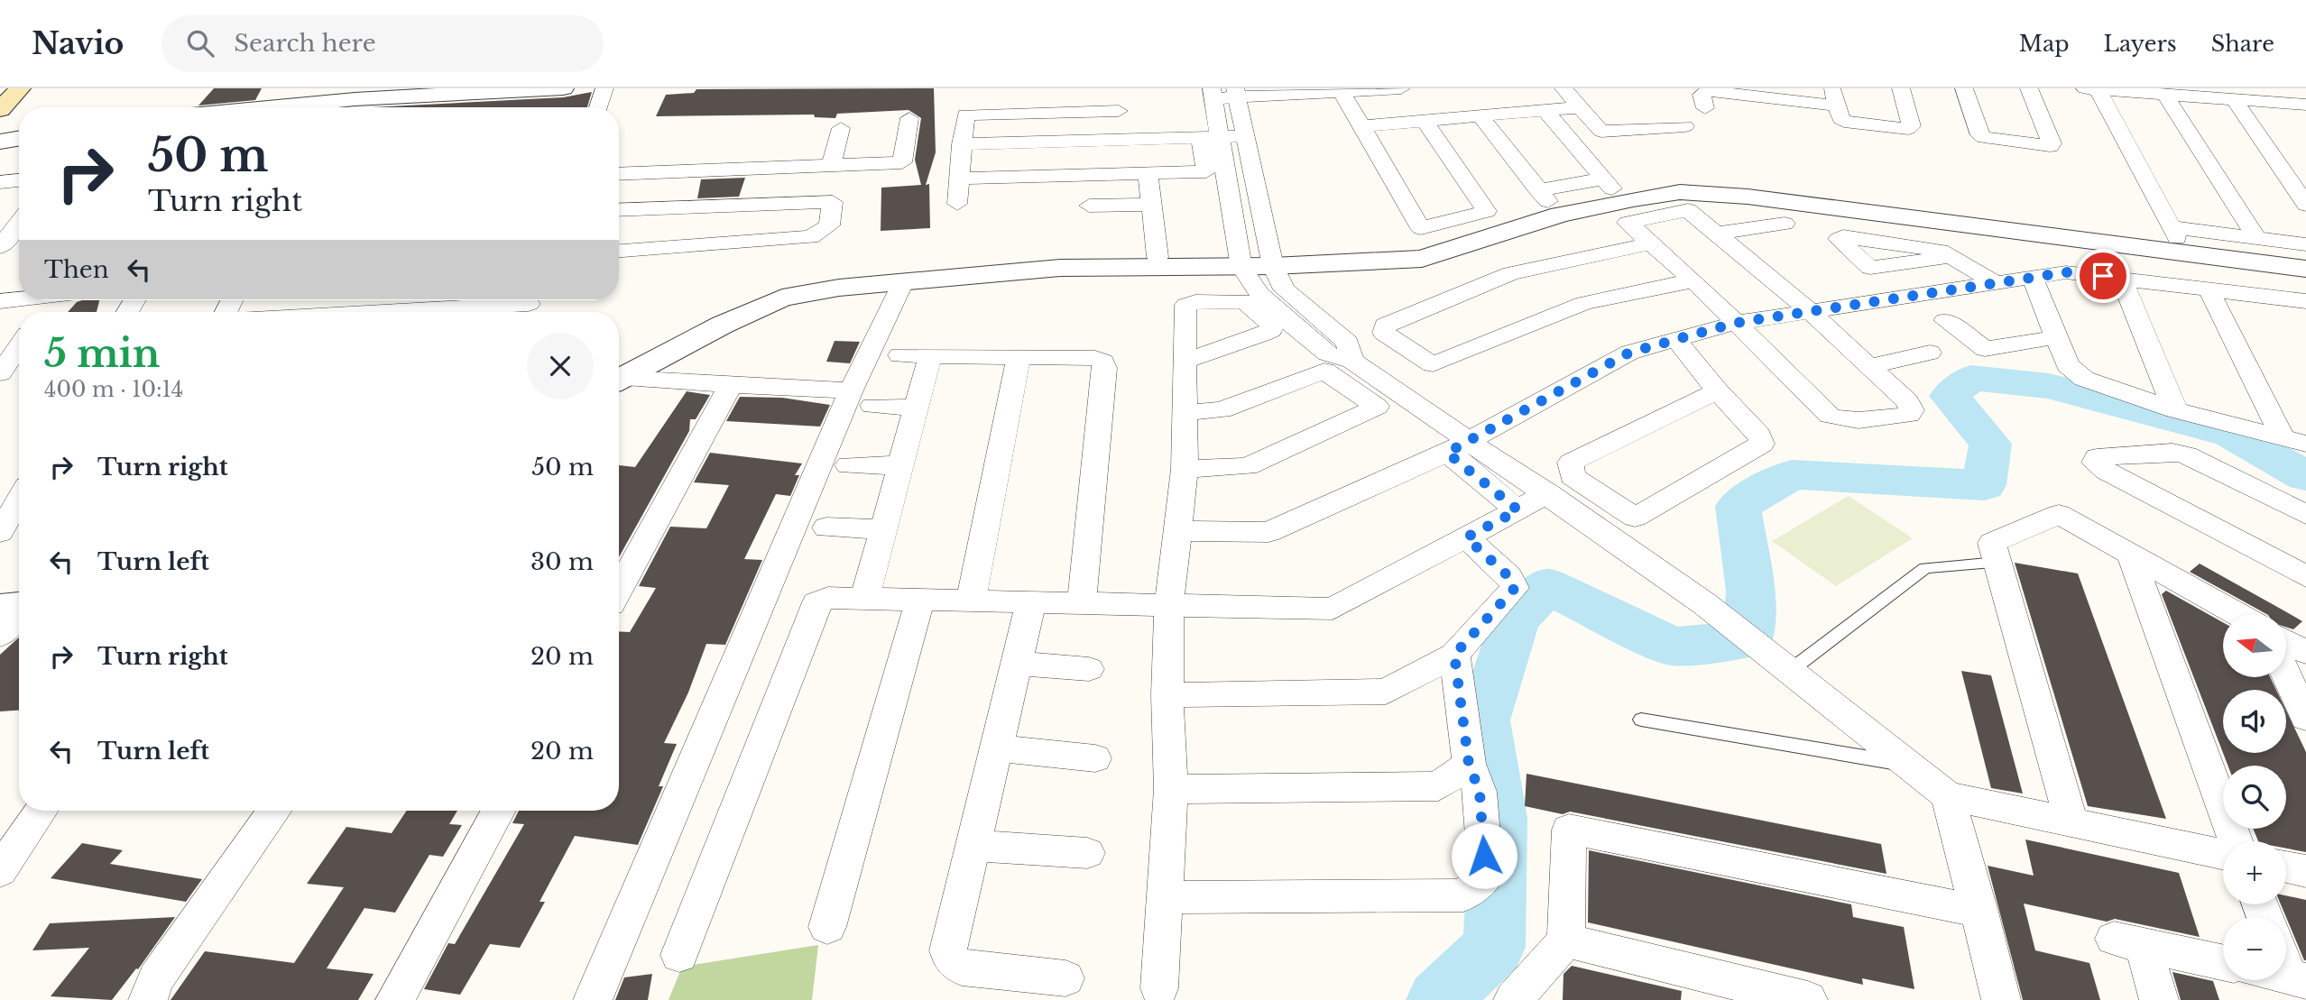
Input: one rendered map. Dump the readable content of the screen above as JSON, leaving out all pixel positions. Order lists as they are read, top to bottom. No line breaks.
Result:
{"north":"left","page":{"header":"Navio","search":"Search here","nav":["Map","Layers","Share"],"turn":["50 m","Turn right"],"then":"Then","heading":["5 min","400 m · 10:14"],"list":[{"name":"Turn right","value":"50 m"},{"name":"Turn left","value":"30 m"},{"name":"Turn right","value":"20 m"},{"name":"Turn left","value":"20 m"}],"map_buttons":["+","−"]}}
